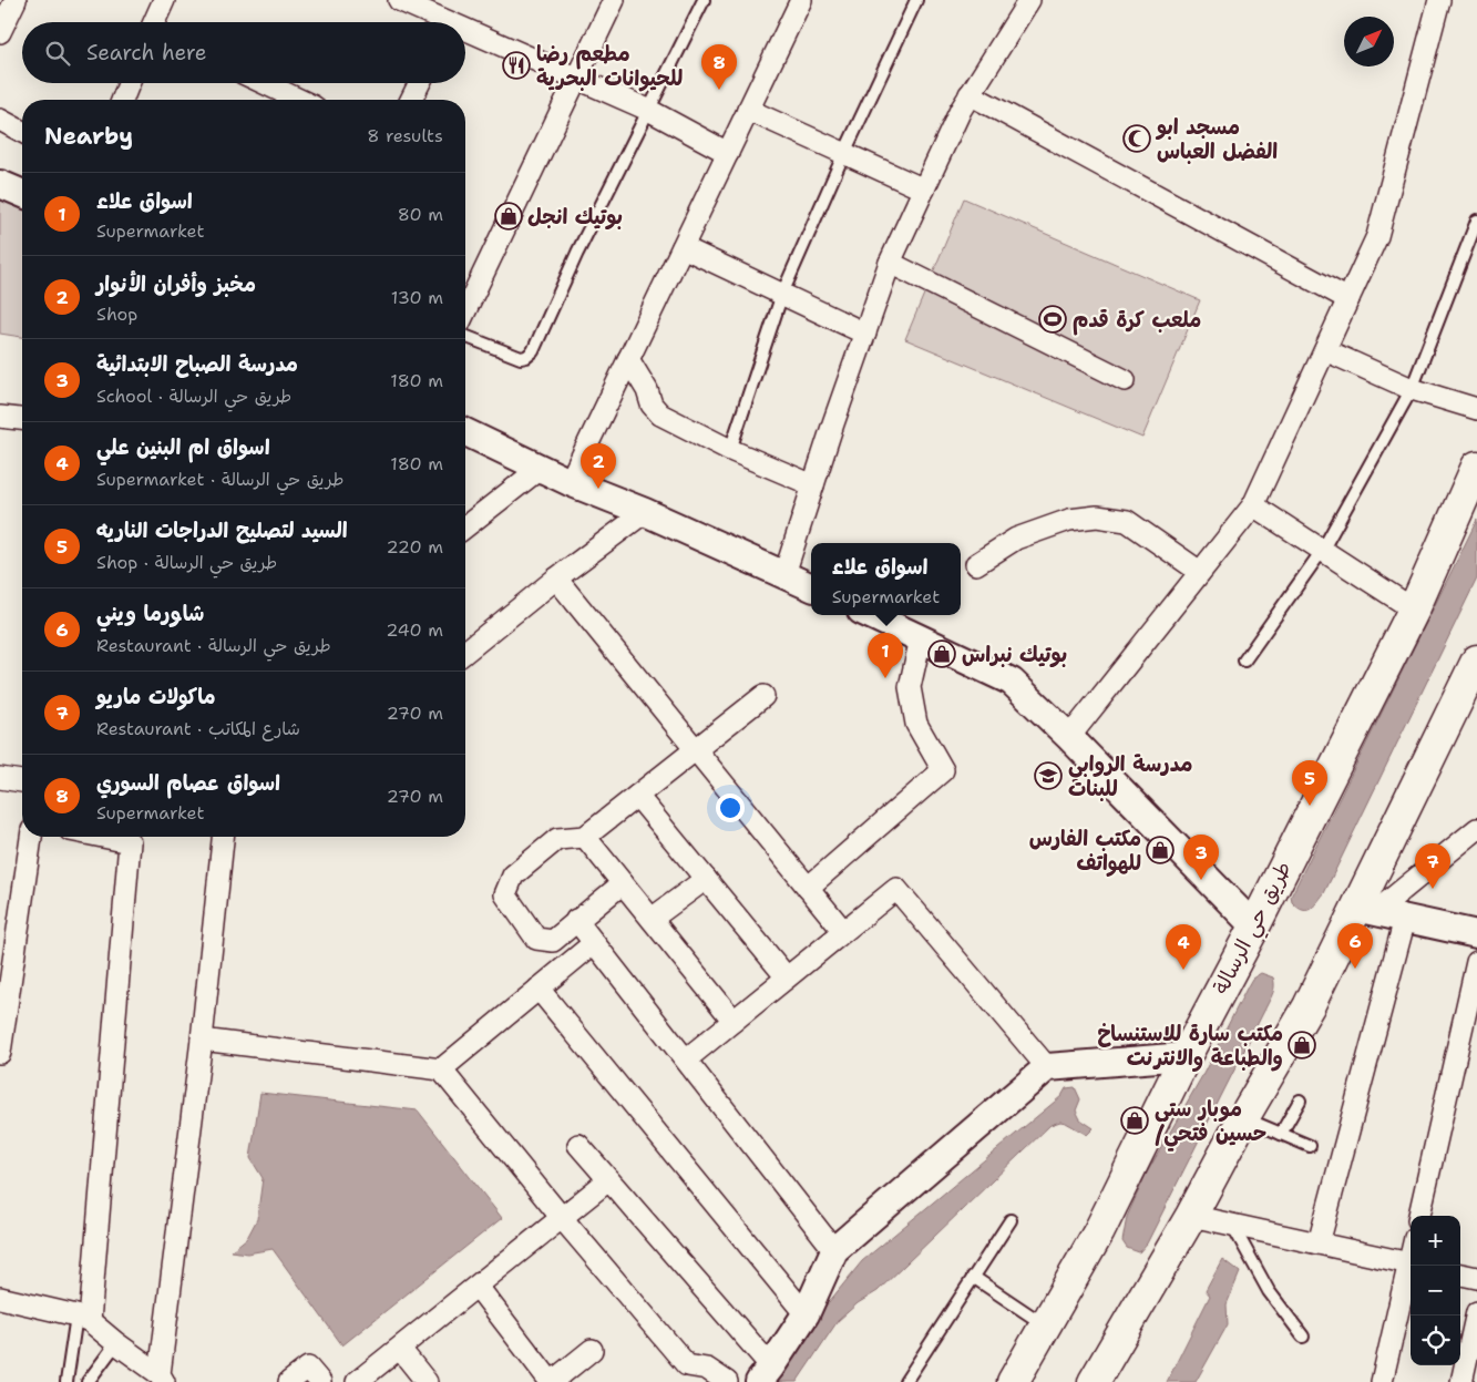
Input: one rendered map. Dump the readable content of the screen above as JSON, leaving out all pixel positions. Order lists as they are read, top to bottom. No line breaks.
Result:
{"streets":{"main road":["طريق حي الرسالة"]},"places":{"restaurant":["مطعم رضا للحيوانات البحرية"],"mosque":["مسجد ابو الفضل العباس"],"shop":["بوتيك انجل","بوتيك نبراس","مكتب الفارس للهواتف","مكتب سارة للاستنساخ والطباعة والانترنت","موبار ستي /حسين فتحي"],"sports":["ملعب كرة قدم"],"school or university":["مدرسة الروابي للبنات"]},"north":"top right","page":{"search":"Search here","pins":["8","2","1","5","3","7","6","4"],"heading":["Nearby","8 results"],"list":[{"mark":"1","name":"اسواق علاء","note":"Supermarket","value":"80 m"},{"mark":"2","name":"مخبز وأفران الأنوار","note":"Shop","value":"130 m"},{"mark":"3","name":"مدرسة الصباح الابتدائية","note":"School · طريق حي الرسالة","value":"180 m"},{"mark":"4","name":"اسواق ام البنين علي","note":"Supermarket · طريق حي الرسالة","value":"180 m"},{"mark":"5","name":"السيد لتصليح الدراجات الناريه","note":"Shop · طريق حي الرسالة","value":"220 m"},{"mark":"6","name":"شاورما ويني","note":"Restaurant · طريق حي الرسالة","value":"240 m"},{"mark":"7","name":"ماكولات ماريو","note":"Restaurant · شارع المكاتب","value":"270 m"},{"mark":"8","name":"اسواق عصام السوري","note":"Supermarket","value":"270 m"}],"popup":["اسواق علاء","Supermarket"],"map_buttons":["+","−"]}}
